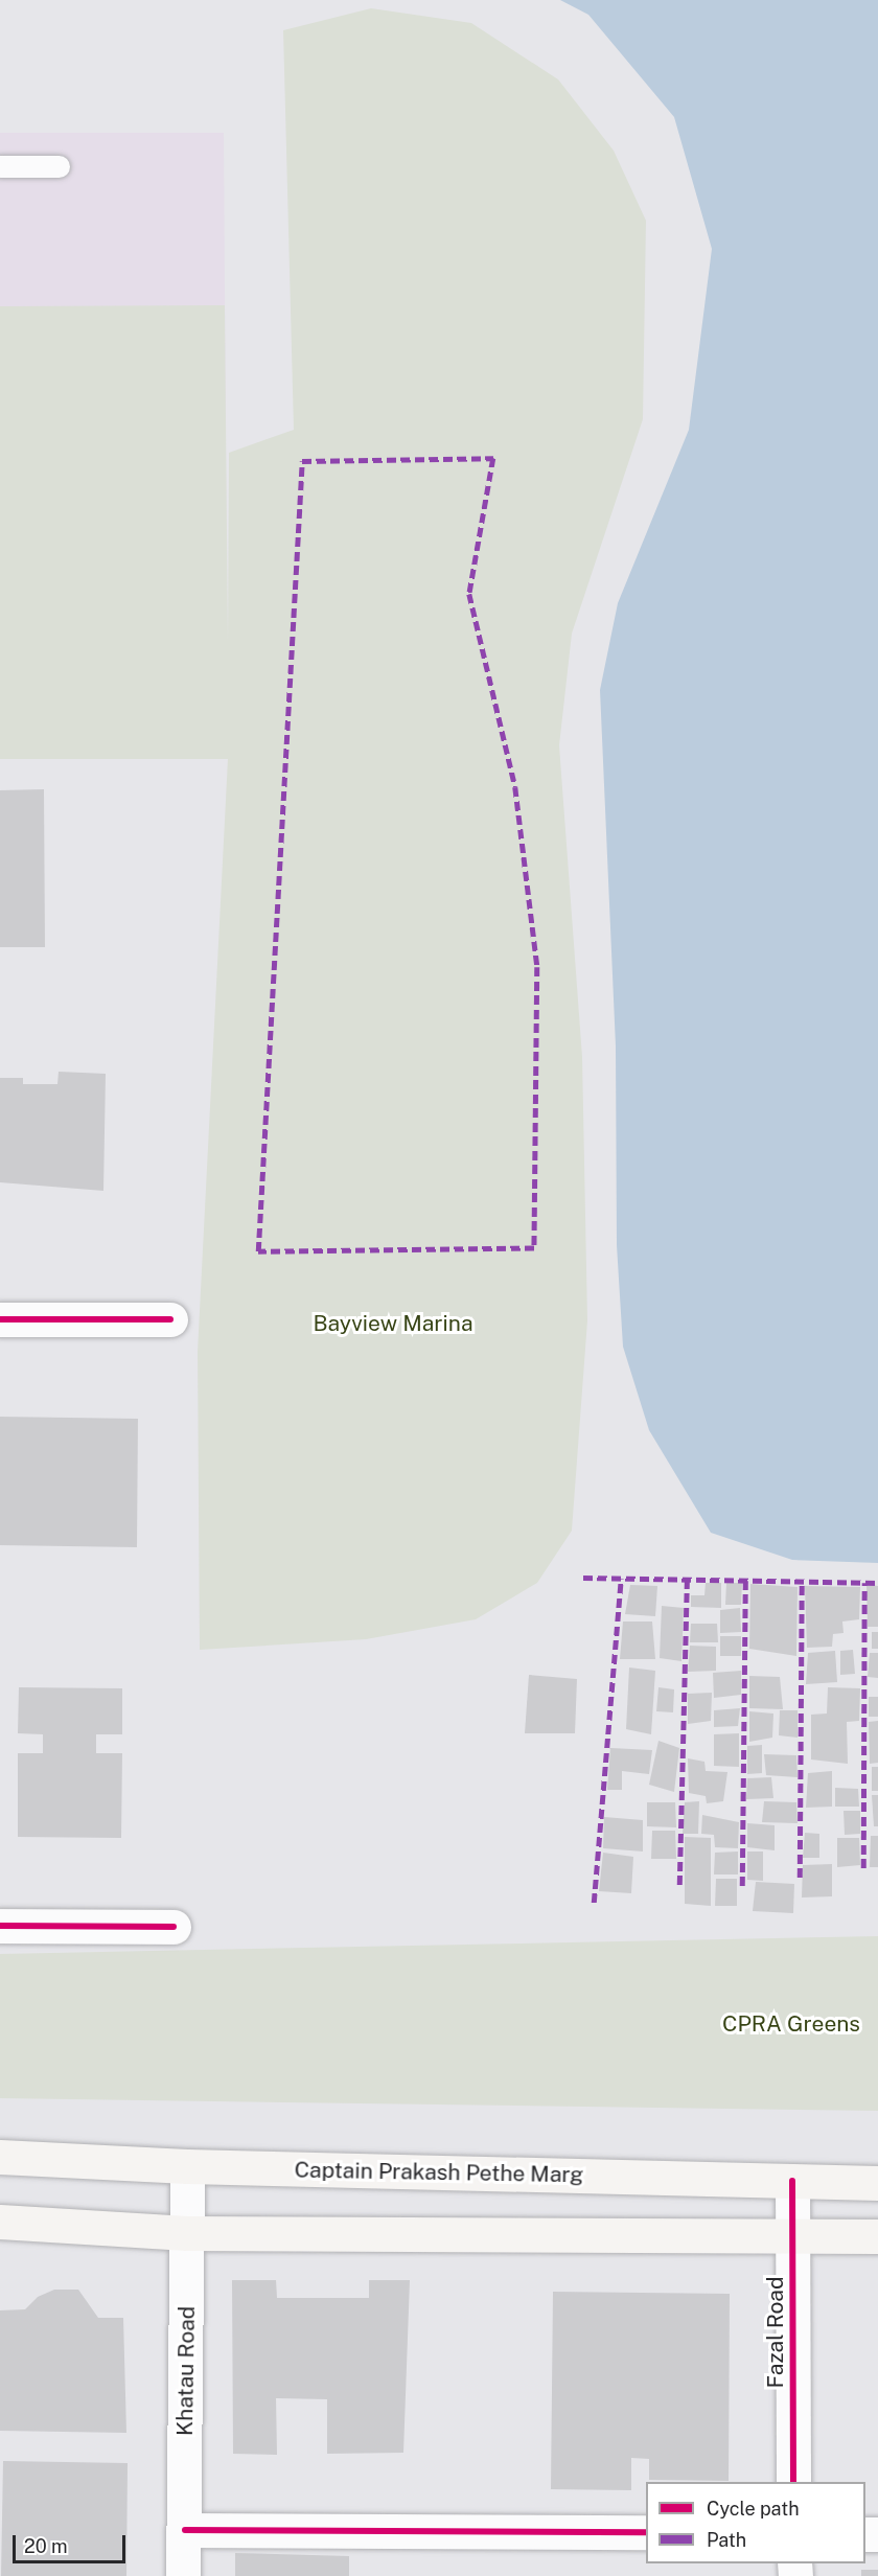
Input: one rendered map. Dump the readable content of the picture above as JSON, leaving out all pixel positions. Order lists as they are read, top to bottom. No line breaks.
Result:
{"streets":{"main road":["Captain Prakash Pethe Marg"],"street":["Fazal Road","Khatau Road"]},"crossings":[["Captain Prakash Pethe Marg","Fazal Road"],["Captain Prakash Pethe Marg","Khatau Road"]],"parks":["Bayview Marina","CPRA Greens"],"legend":["Cycle path","Path"],"scale_bar":"20 m"}
